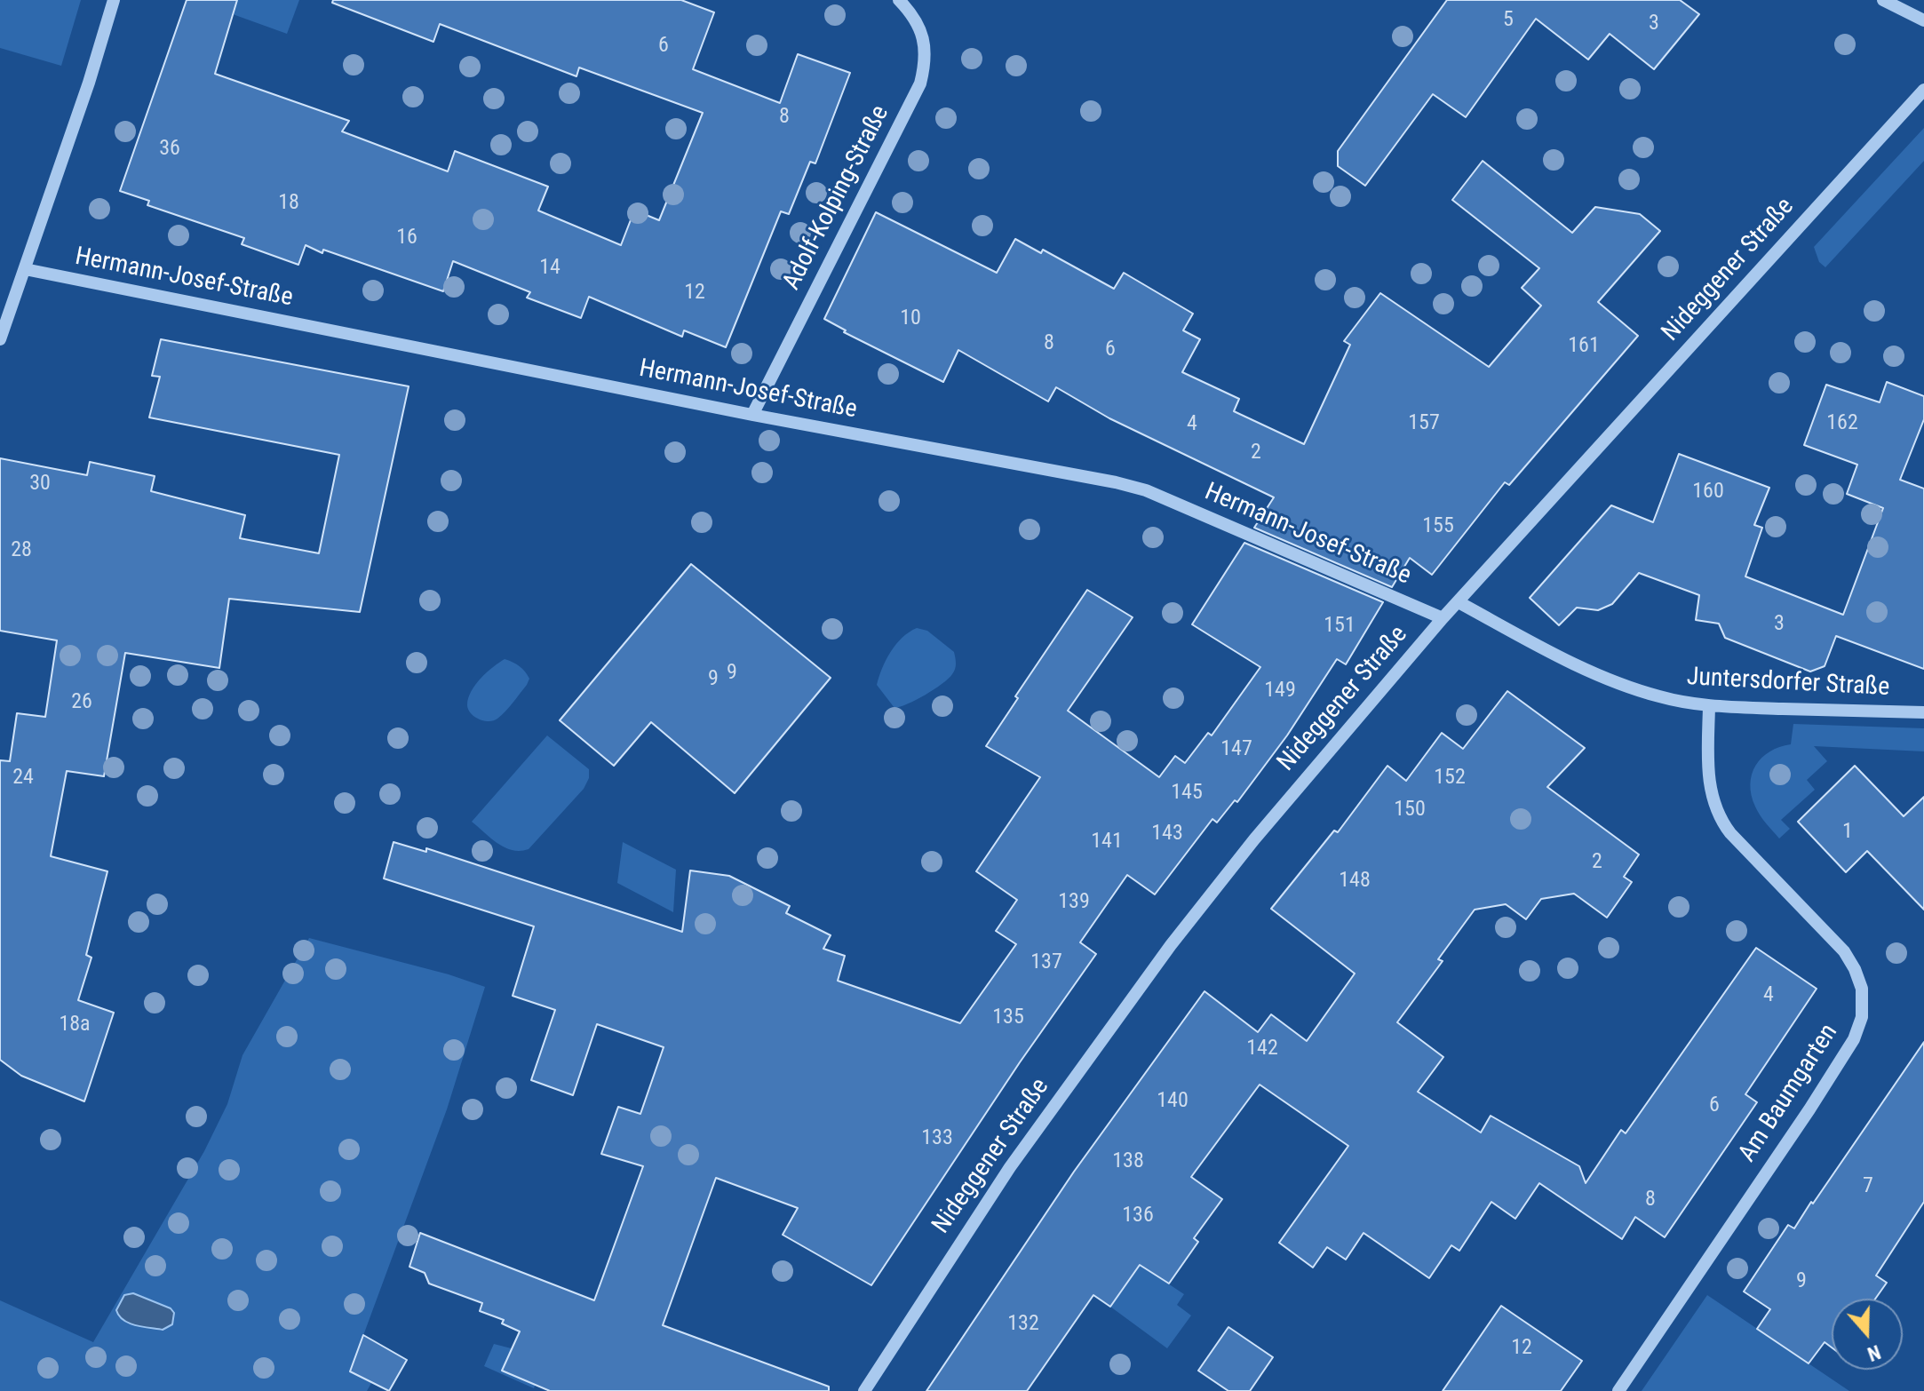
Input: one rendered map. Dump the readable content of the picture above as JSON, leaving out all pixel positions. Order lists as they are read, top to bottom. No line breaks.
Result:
{"streets":{"street":["Adolf-Kolping-Straße","Nideggener Straße","Hermann-Josef-Straße","Juntersdorfer Straße","Am Baumgarten"]},"crossings":[["Adolf-Kolping-Straße","Hermann-Josef-Straße"],["Nideggener Straße","Hermann-Josef-Straße"],["Nideggener Straße","Juntersdorfer Straße"],["Juntersdorfer Straße","Am Baumgarten"]],"house_numbers":["5","3","6","8","36","18","16","14","12","10","8","161","6","157","162","4","2","30","160","155","28","3","151","9","9","149","26","147","24","152","145","150","1","143","141","2","148","139","137","4","135","18a","142","140","6","133","138","7","8","136","9","132","12"],"north":"bottom"}
